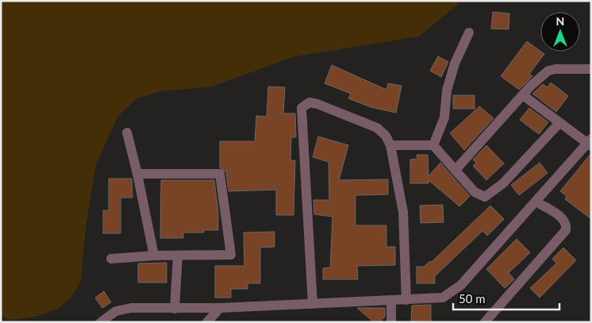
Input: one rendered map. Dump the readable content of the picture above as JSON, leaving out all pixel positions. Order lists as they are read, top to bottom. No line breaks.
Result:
{"scale_bar":"50 m","north":"top"}
